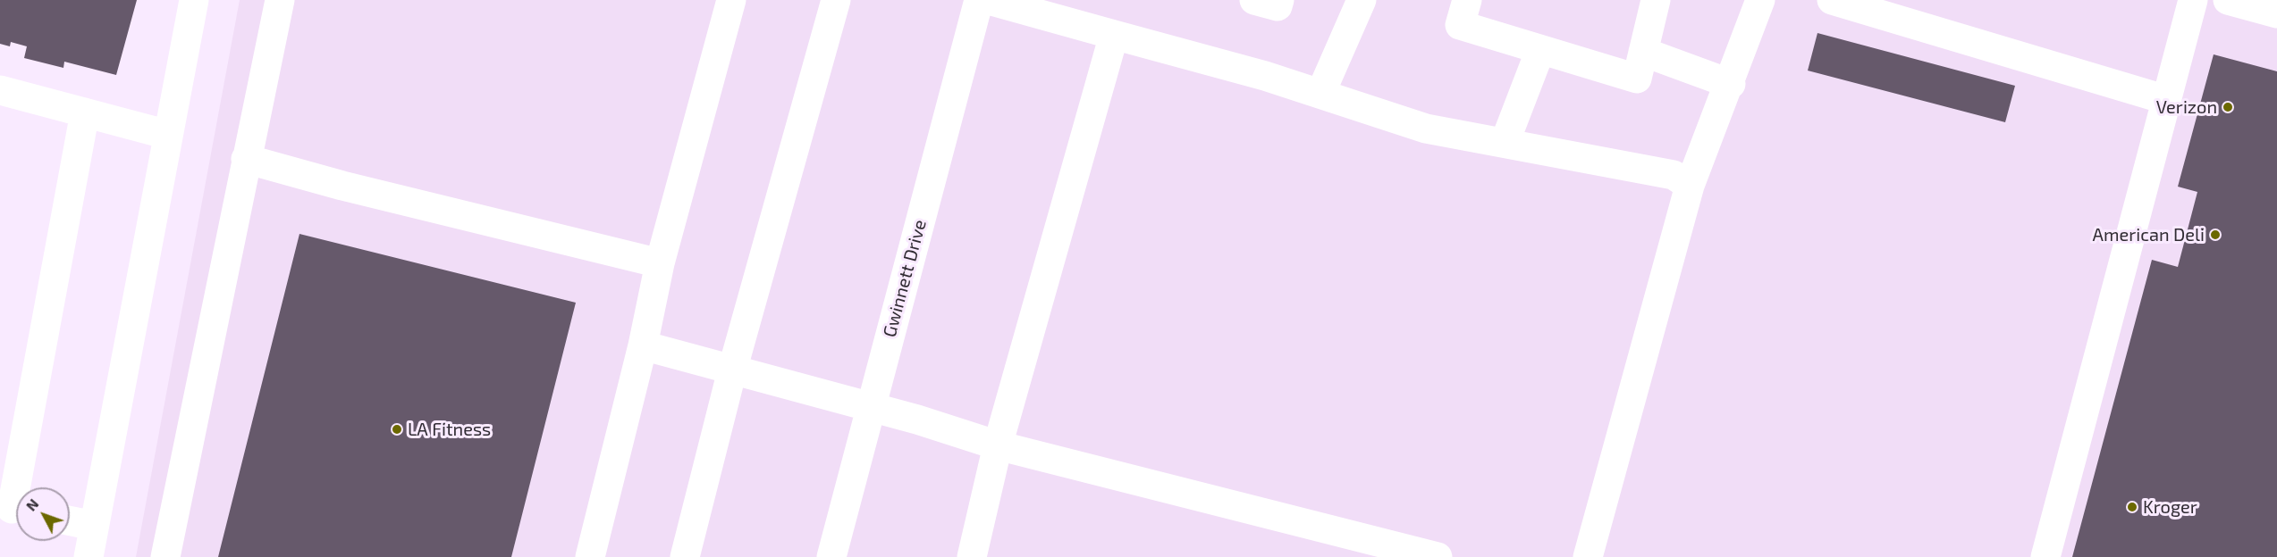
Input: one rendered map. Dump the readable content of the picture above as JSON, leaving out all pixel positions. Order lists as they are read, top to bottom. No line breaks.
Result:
{"streets":{"street":["Gwinnett Drive"]},"places":["Verizon","American Deli","LA Fitness","Kroger"],"north":"top left"}
